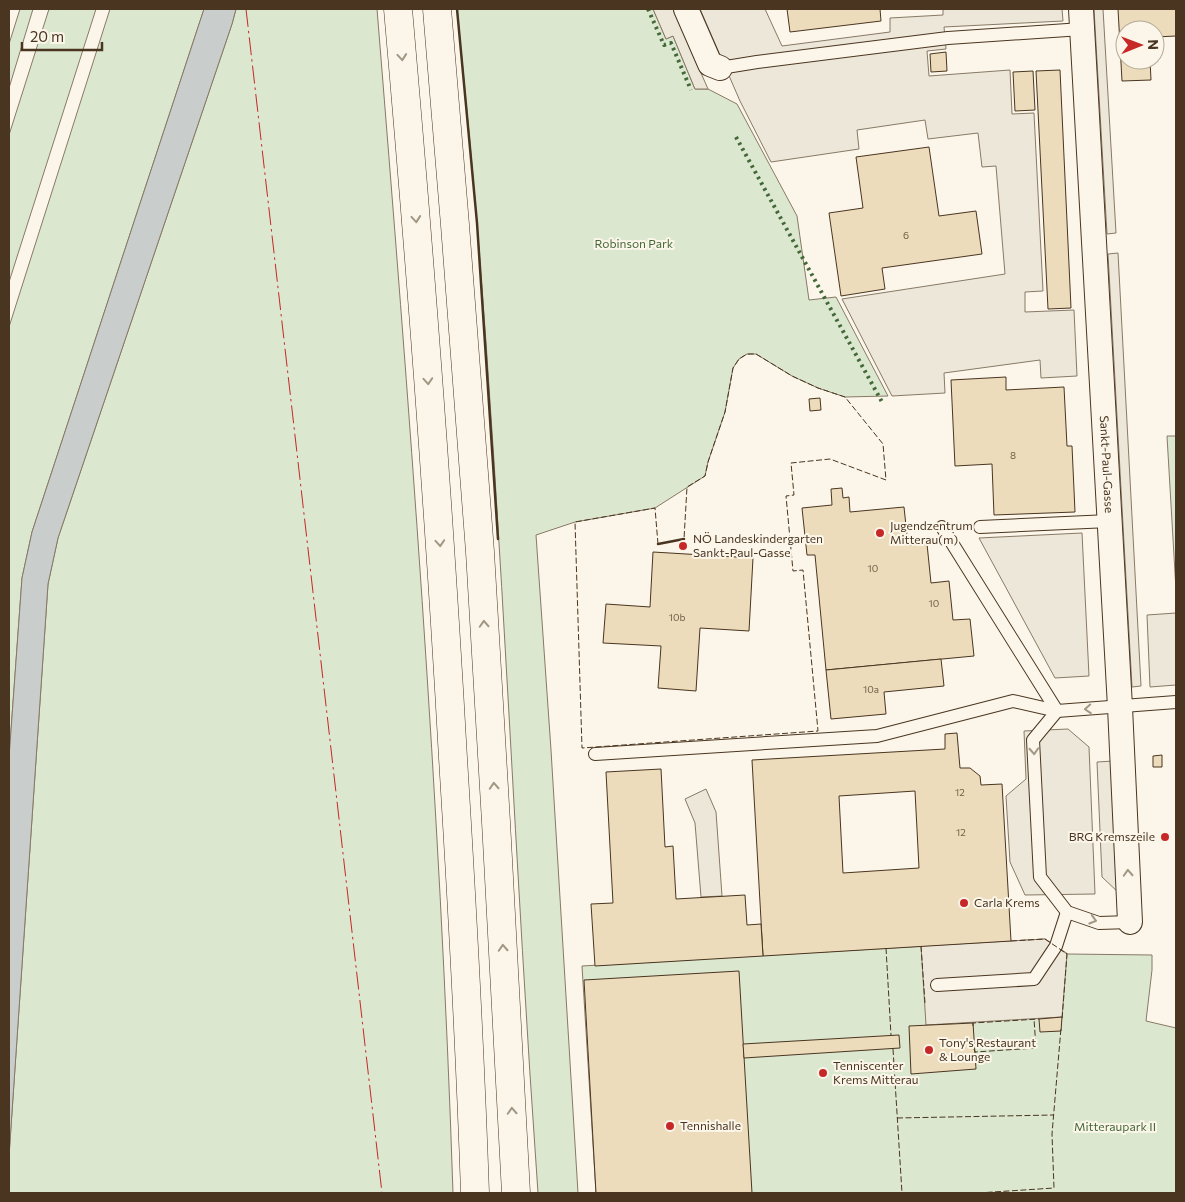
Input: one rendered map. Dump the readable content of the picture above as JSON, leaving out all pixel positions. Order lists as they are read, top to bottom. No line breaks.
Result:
{"streets":{"street":["Sankt-Paul-Gasse"]},"parks":["Robinson Park","Mitteraupark II"],"places":["Jugendzentrum Mitterau(m)","NÖ Landeskindergarten Sankt-Paul-Gasse","BRG Kremszeile","Carla Krems","Tony's Restaurant & Lounge","Tenniscenter Krems Mitterau","Tennishalle"],"house_numbers":["6","8","10","10","10b","10a","12","12"],"scale_bar":"20 m","north":"right"}
